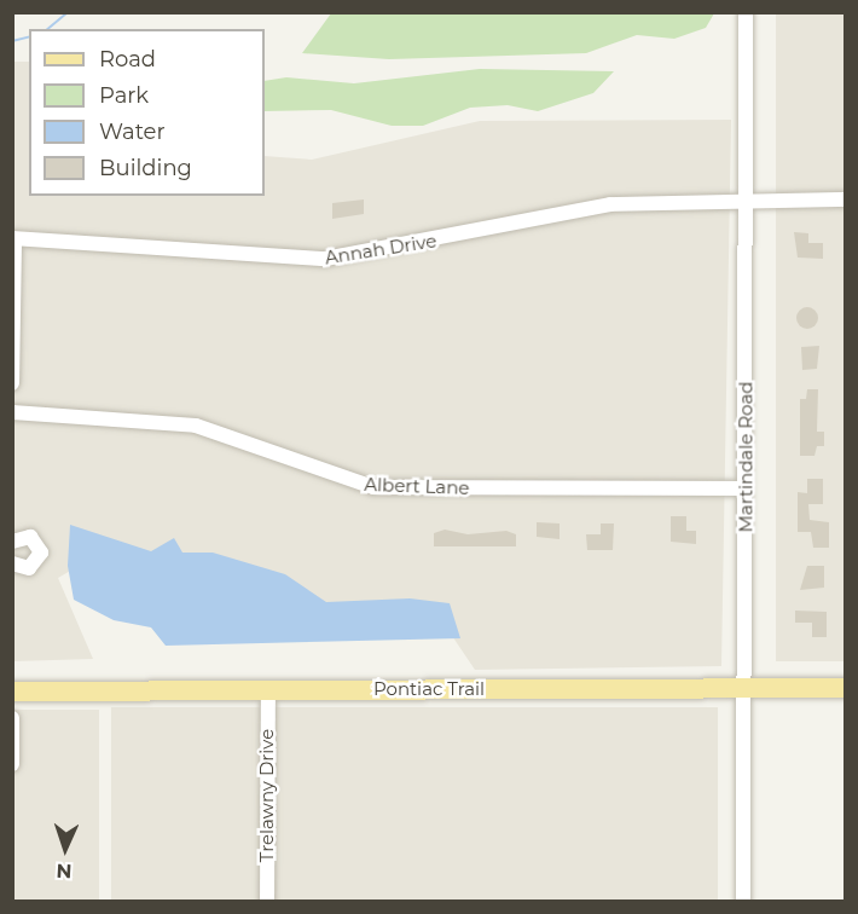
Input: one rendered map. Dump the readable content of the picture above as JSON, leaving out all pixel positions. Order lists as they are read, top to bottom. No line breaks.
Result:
{"streets":{"main road":["Pontiac Trail"],"street":["Annah Drive","Martindale Road","Albert Lane","Trelawny Drive"]},"crossings":[["Annah Drive","Martindale Road"],["Martindale Road","Albert Lane"],["Martindale Road","Pontiac Trail"],["Pontiac Trail","Trelawny Drive"]],"legend":["Road","Park","Water","Building"],"north":"bottom"}
